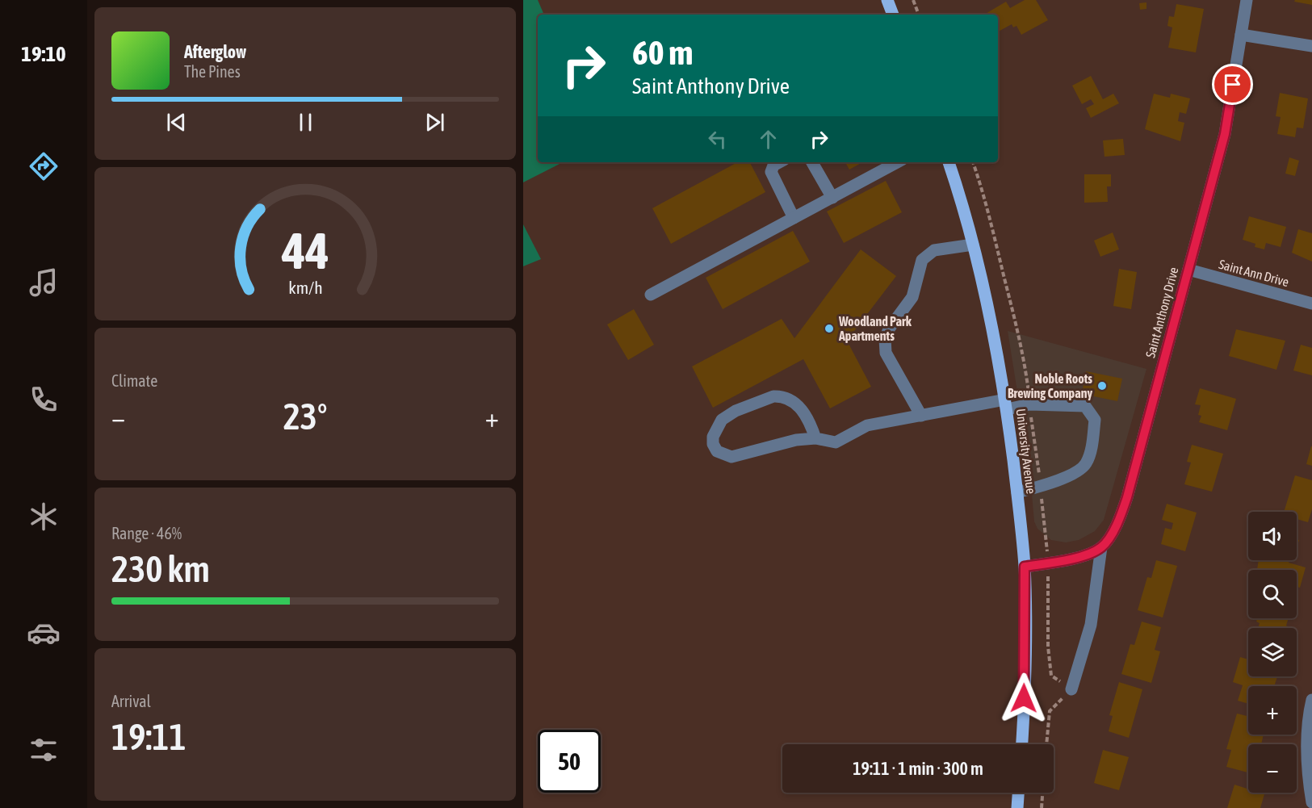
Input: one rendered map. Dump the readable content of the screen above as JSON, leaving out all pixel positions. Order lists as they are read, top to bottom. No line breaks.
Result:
{"streets":{"main road":["University Avenue"],"street":["Saint Ann Drive","Saint Anthony Drive"]},"crossings":[["Saint Ann Drive","Saint Anthony Drive"]],"places":["Woodland Park Apartments","Noble Roots Brewing Company"],"page":{"tabs":"19:10","turn":["60 m","Saint Anthony Drive"],"song":["Afterglow","The Pines"],"tile":["Climate",["Range · 46%","230 km"],["Arrival","19:11"]],"heat":["−","23°","+"],"map_buttons":["+","−"],"limit":"50","trip":"19:11 · 1 min · 300 m","gauge":["44","km/h"]}}
